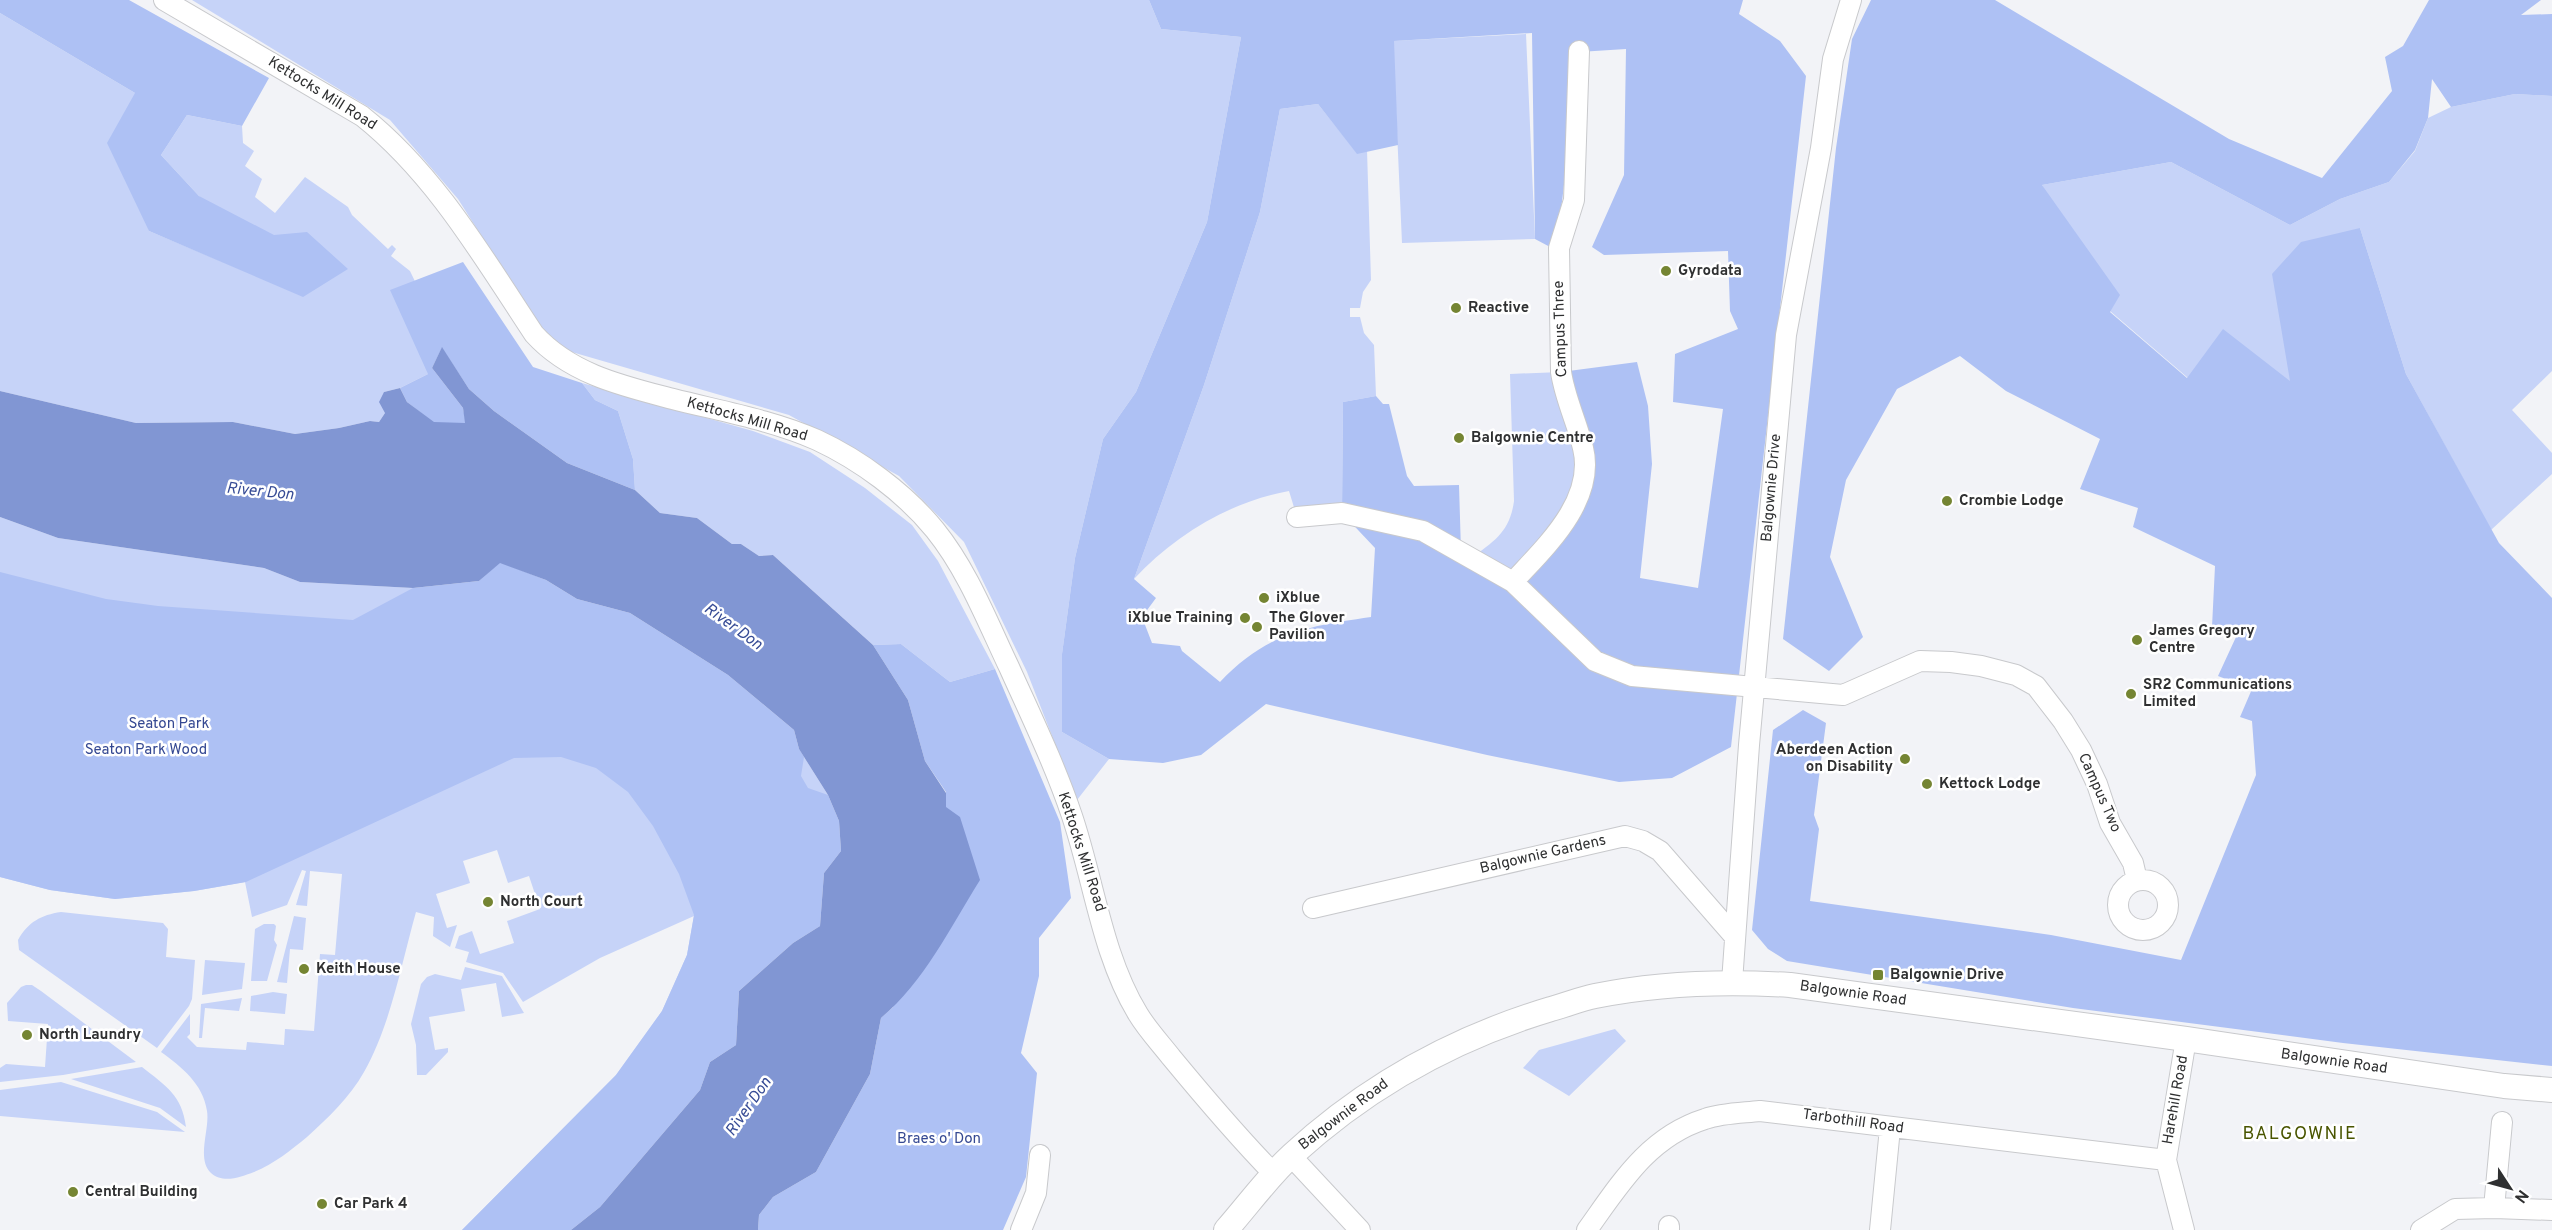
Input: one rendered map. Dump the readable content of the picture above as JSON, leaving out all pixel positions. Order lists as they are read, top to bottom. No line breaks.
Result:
{"streets":{"street":["Kettocks Mill Road","Campus Three","Balgownie Drive","Campus Two","Balgownie Gardens","Balgownie Road","Harehill Road","Tarbothill Road"]},"crossings":[["Kettocks Mill Road","Balgownie Road"],["Balgownie Drive","Campus Two"],["Balgownie Drive","Balgownie Gardens"],["Balgownie Drive","Balgownie Road"],["Balgownie Road","Harehill Road"],["Harehill Road","Tarbothill Road"]],"districts":["BALGOWNIE"],"water":["River Don"],"parks":["Seaton Park","Seaton Park Wood","Braes o' Don"],"places":{"other":["Gyrodata","Reactive","Balgownie Centre","Crombie Lodge","iXblue","iXblue Training","The Glover Pavilion","James Gregory Centre","SR2 Communications Limited","Aberdeen Action on Disability","Kettock Lodge","North Court","Keith House","North Laundry","Central Building","Car Park 4"],"transit":["Balgownie Drive"]},"north":"bottom right"}
